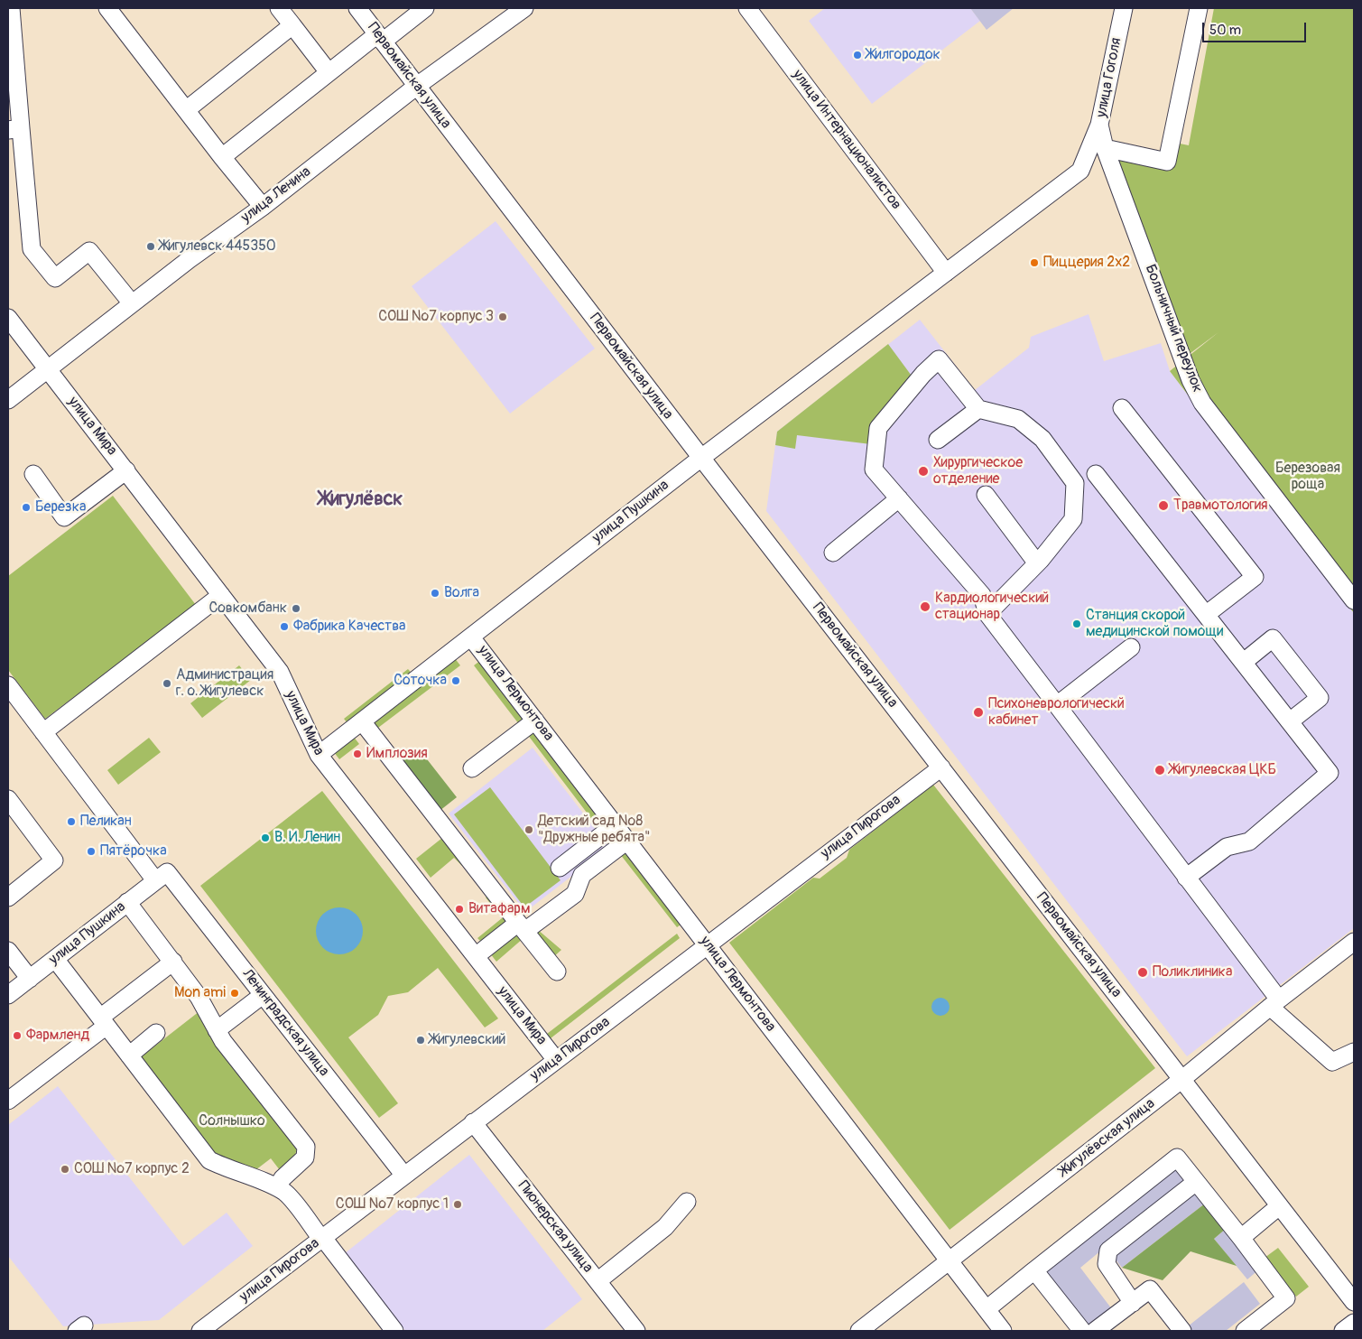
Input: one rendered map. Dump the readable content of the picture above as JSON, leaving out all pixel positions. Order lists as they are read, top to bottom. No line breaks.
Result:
{"streets":{"street":["Первомайская улица","улица Гоголя","улица Интернационалистов","улица Ленина","Больничный переулок","улица Мира","улица Пушкина","улица Лермонтова","улица Пирогова","Ленинградская улица","Жигулёвская улица","Пионерская улица"]},"crossings":[["Первомайская улица","улица Ленина"],["Первомайская улица","улица Пушкина"],["Первомайская улица","улица Пирогова"],["Первомайская улица","Жигулёвская улица"],["улица Гоголя","Больничный переулок"],["улица Гоголя","улица Пушкина"],["улица Интернационалистов","улица Пушкина"],["улица Ленина","улица Мира"],["улица Мира","улица Пушкина"],["улица Мира","улица Пирогова"],["улица Пушкина","улица Лермонтова"],["улица Пушкина","Ленинградская улица"],["улица Лермонтова","улица Пирогова"],["улица Лермонтова","Жигулёвская улица"],["улица Пирогова","Ленинградская улица"],["улица Пирогова","Пионерская улица"]],"districts":["Жигулёвск"],"parks":["Березовая роща","Солнышко"],"places":["Жилгородок","Жигулевск 445350","Пиццерия 2х2","СОШ №7 корпус 3","Хирургическое отделение","Травмотология","Березка","Волга","Кардиологический стационар","Совкомбанк","Станция скорой медицинской помощи","Фабрика Качества","Соточка","Администрация г. о. Жигулевск","Психоневрологическй кабинет","Имплозия","Жигулевская ЦКБ","Пеликан","Детский сад №8 \"Дружные ребята\"","В. И. Ленин","Пятёрочка","Витафарм","Поликлиника","Mon ami","Фармленд","Жигулевский","СОШ №7 корпус 2","СОШ №7 корпус 1"],"scale_bar":"50 m"}
